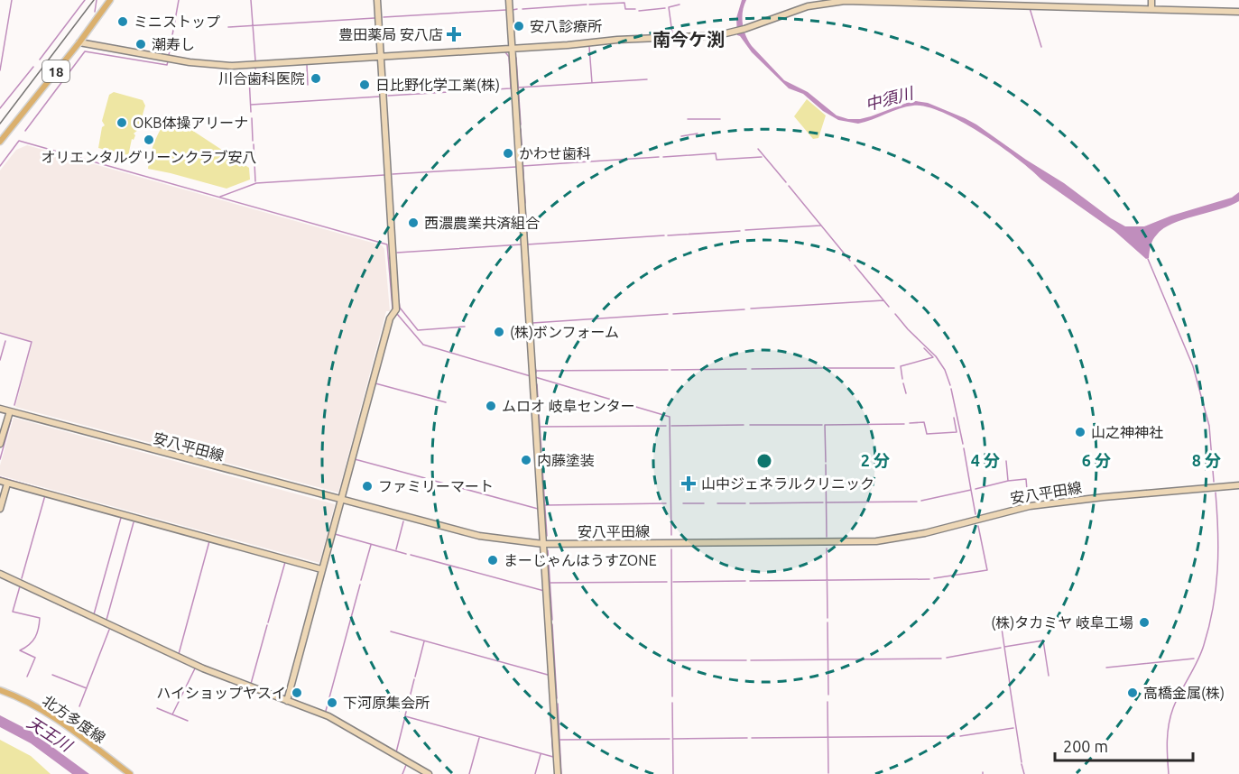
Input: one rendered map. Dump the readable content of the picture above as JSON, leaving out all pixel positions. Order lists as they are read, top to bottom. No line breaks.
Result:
{"streets":{"main road":["18","北方多度線"],"street":["安八平田線"]},"districts":["南今ケ渕"],"water":["中須川","天王川"],"places":{"other":["ミニストップ","安八診療所","潮寿し","川合歯科医院","日比野化学工業(株)","OKB体操アリーナ","オリエンタルグリーンクラブ安八","かわせ歯科","西濃農業共済組合","(株)ボンフォーム","ムロオ 岐阜センター","山之神神社","内藤塗装","ファミリーマート","まーじゃんはうすZONE","(株)タカミヤ 岐阜工場","ハイショップヤスイ","高橋金属(株)","下河原集会所"],"health":["豊田薬局 安八店","山中ジェネラルクリニック"]},"scale_bar":"200 m","rings":["2 分","4 分","6 分","8 分"]}
